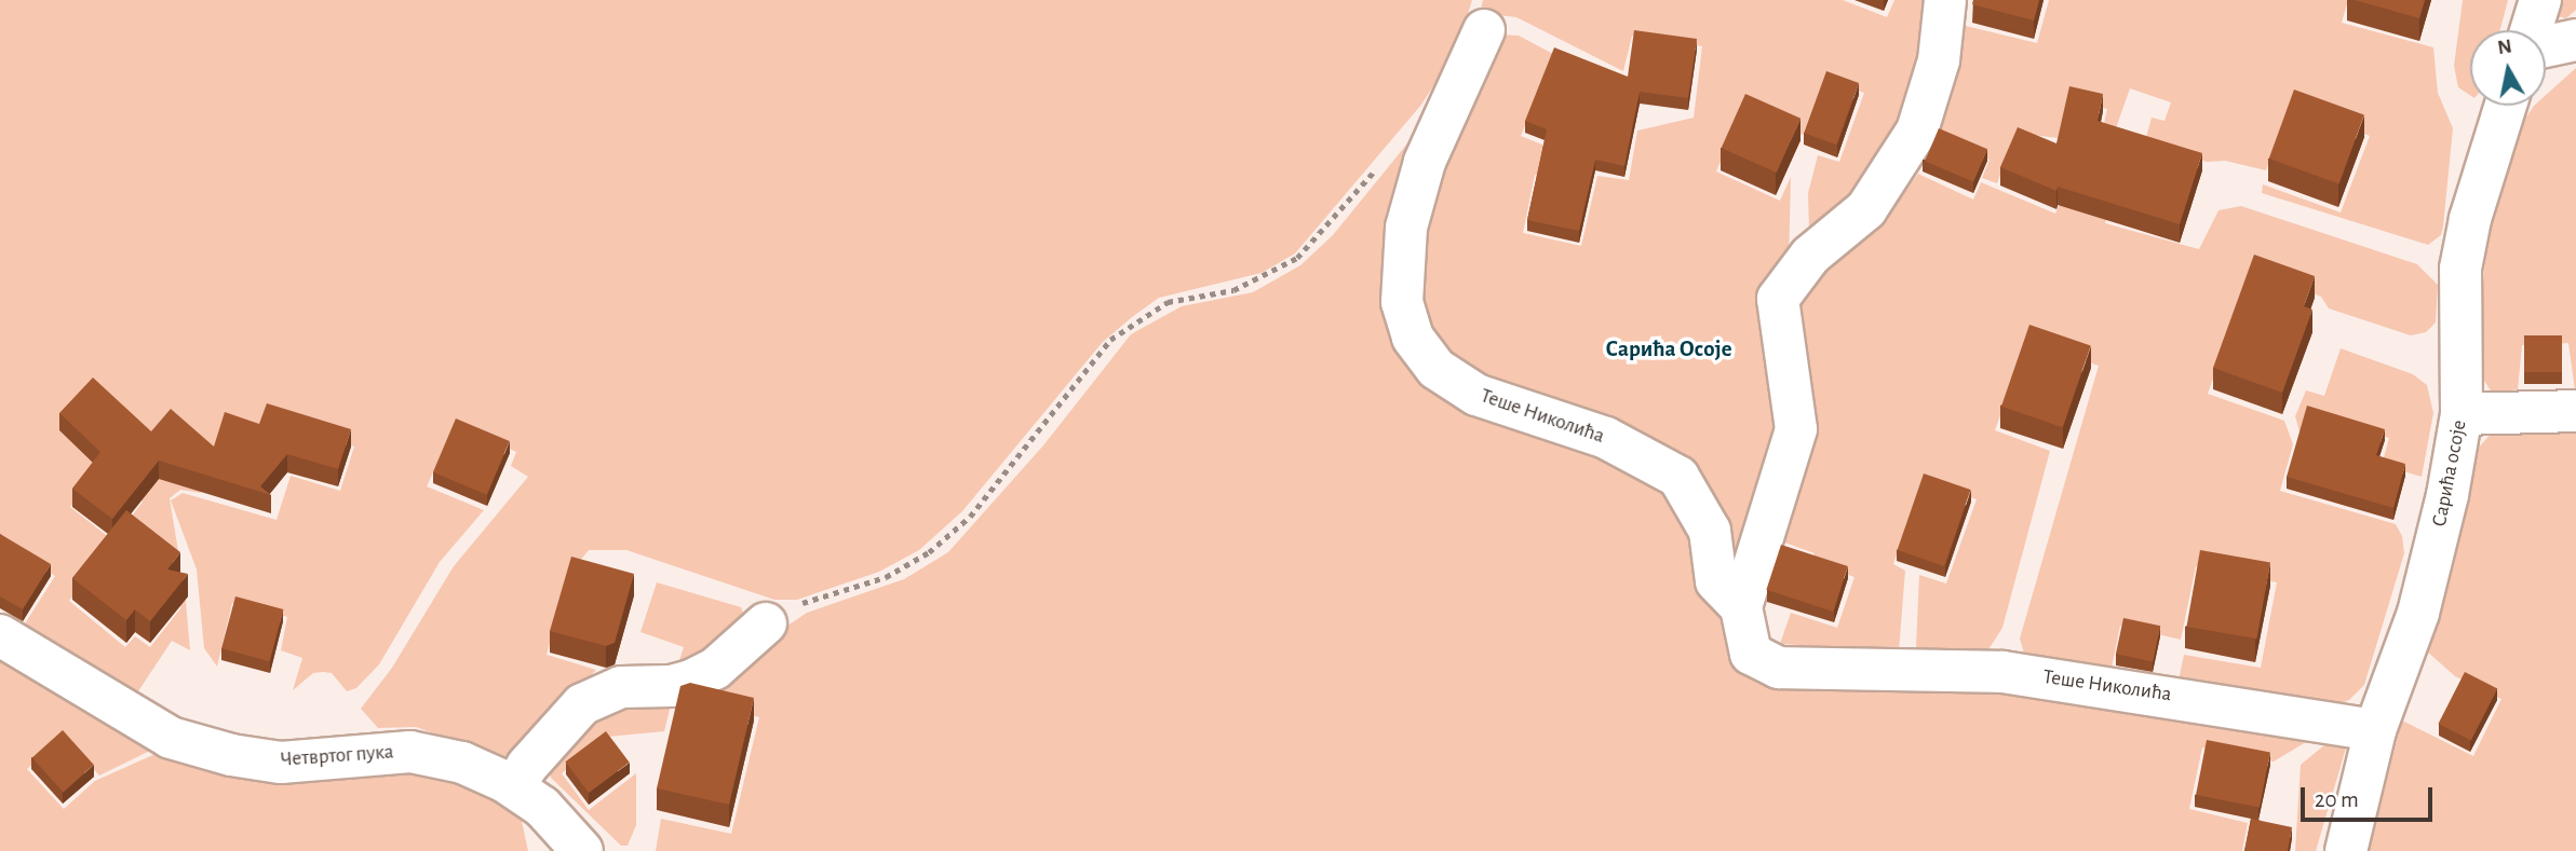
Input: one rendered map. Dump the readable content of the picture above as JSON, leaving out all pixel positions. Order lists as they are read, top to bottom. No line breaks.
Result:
{"streets":{"street":["Теше Николића","Сарића осоје","Четвртог пука"]},"crossings":[["Теше Николића","Сарића осоје"]],"districts":["Сарића Осоје"],"scale_bar":"20 m","north":"top"}
